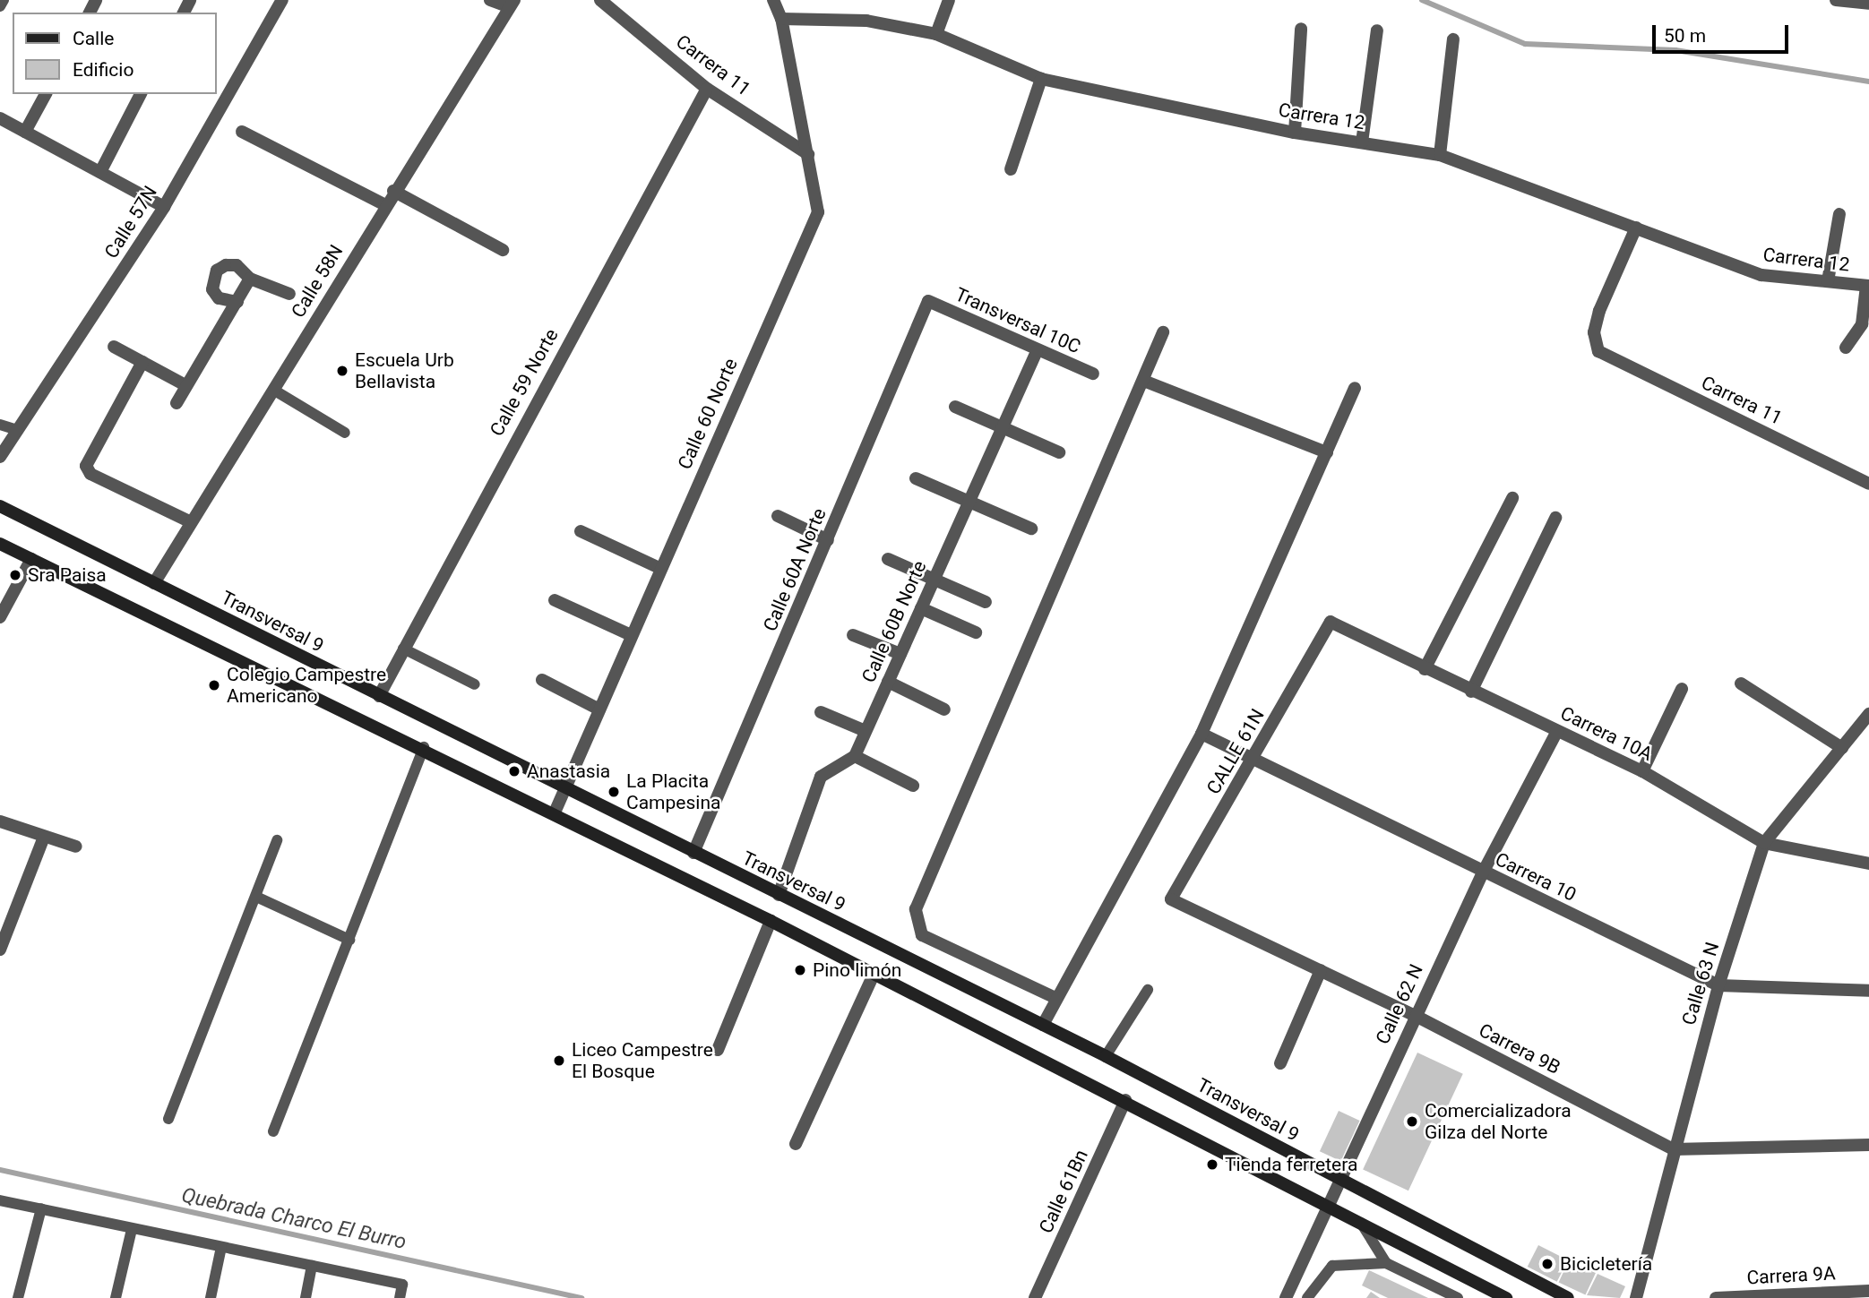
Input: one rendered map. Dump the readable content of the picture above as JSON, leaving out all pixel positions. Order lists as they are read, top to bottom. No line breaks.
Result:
{"streets":{"main road":["Transversal 9"],"street":["Carrera 11","Carrera 12","Calle 57N","Calle 58N","Transversal 10C","Calle 59 Norte","Calle 60 Norte","Calle 60A Norte","Calle 60B Norte","Carrera 10A","CALLE 61N","Carrera 10","Calle 63 N","Calle 62 N","Carrera 9B","Calle 61Bn","Carrera 9A"]},"crossings":[["Carrera 11","Carrera 12"],["Carrera 11","Calle 59 Norte"],["Carrera 11","Calle 60 Norte"],["Carrera 12","Calle 60 Norte"],["Calle 58N","Transversal 9"],["Transversal 10C","Calle 60A Norte"],["Transversal 10C","Calle 60B Norte"],["Calle 59 Norte","Transversal 9"],["Calle 60 Norte","Transversal 9"],["Calle 60A Norte","Transversal 9"],["Transversal 9","Calle 62 N"],["Carrera 10A","CALLE 61N"],["Carrera 10A","Calle 63 N"],["Carrera 10A","Calle 62 N"],["CALLE 61N","Carrera 10"],["CALLE 61N","Carrera 9B"],["Carrera 10","Calle 63 N"],["Carrera 10","Calle 62 N"],["Calle 63 N","Carrera 9B"],["Calle 62 N","Carrera 9B"]],"water":["Quebrada Charco El Burro"],"places":["Escuela Urb Bellavista","Sra Paisa","Colegio Campestre Americano","Anastasia","La Placita Campesina","Pino limón","Liceo Campestre El Bosque","Comercializadora Gilza del Norte","Tienda ferretera","Bicicletería"],"legend":["Calle","Edificio"],"scale_bar":"50 m"}
